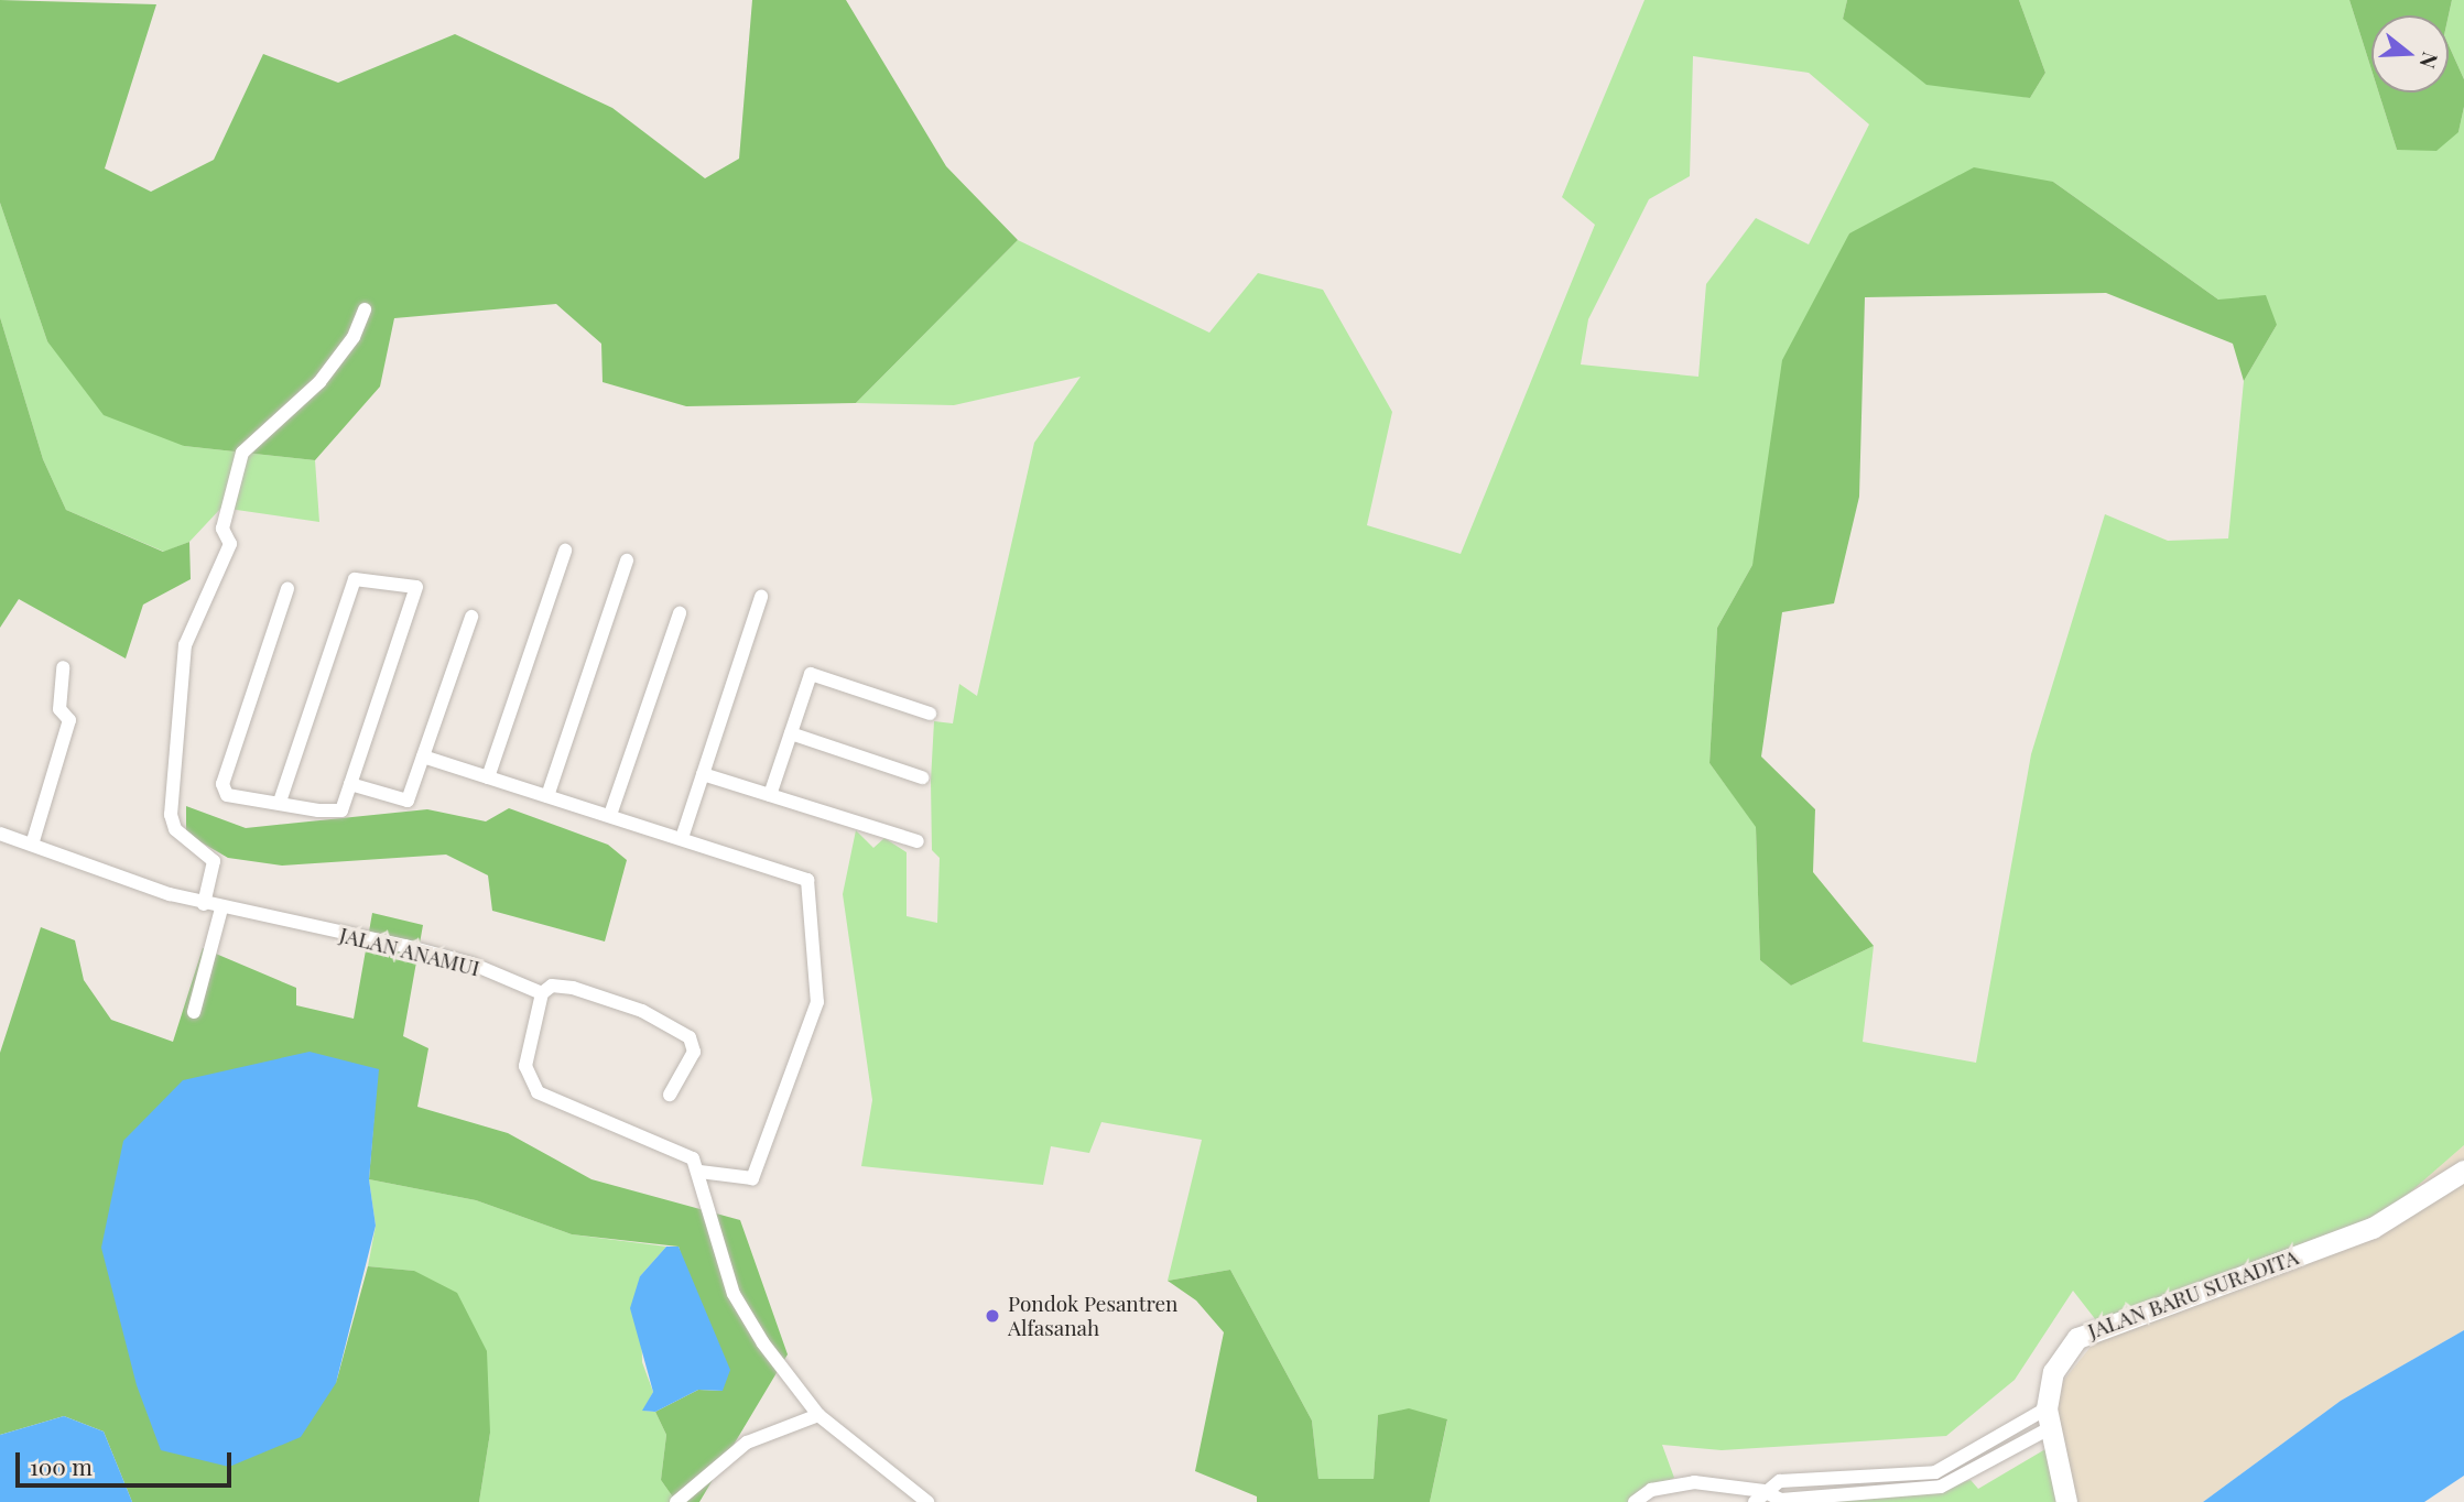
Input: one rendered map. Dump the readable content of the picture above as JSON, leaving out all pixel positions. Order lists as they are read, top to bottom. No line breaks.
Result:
{"streets":{"main road":["JALAN BARU SURADITA"],"street":["JALAN ANAMUI"]},"places":["Pondok Pesantren Alfasanah"],"scale_bar":"100 m","north":"right"}
